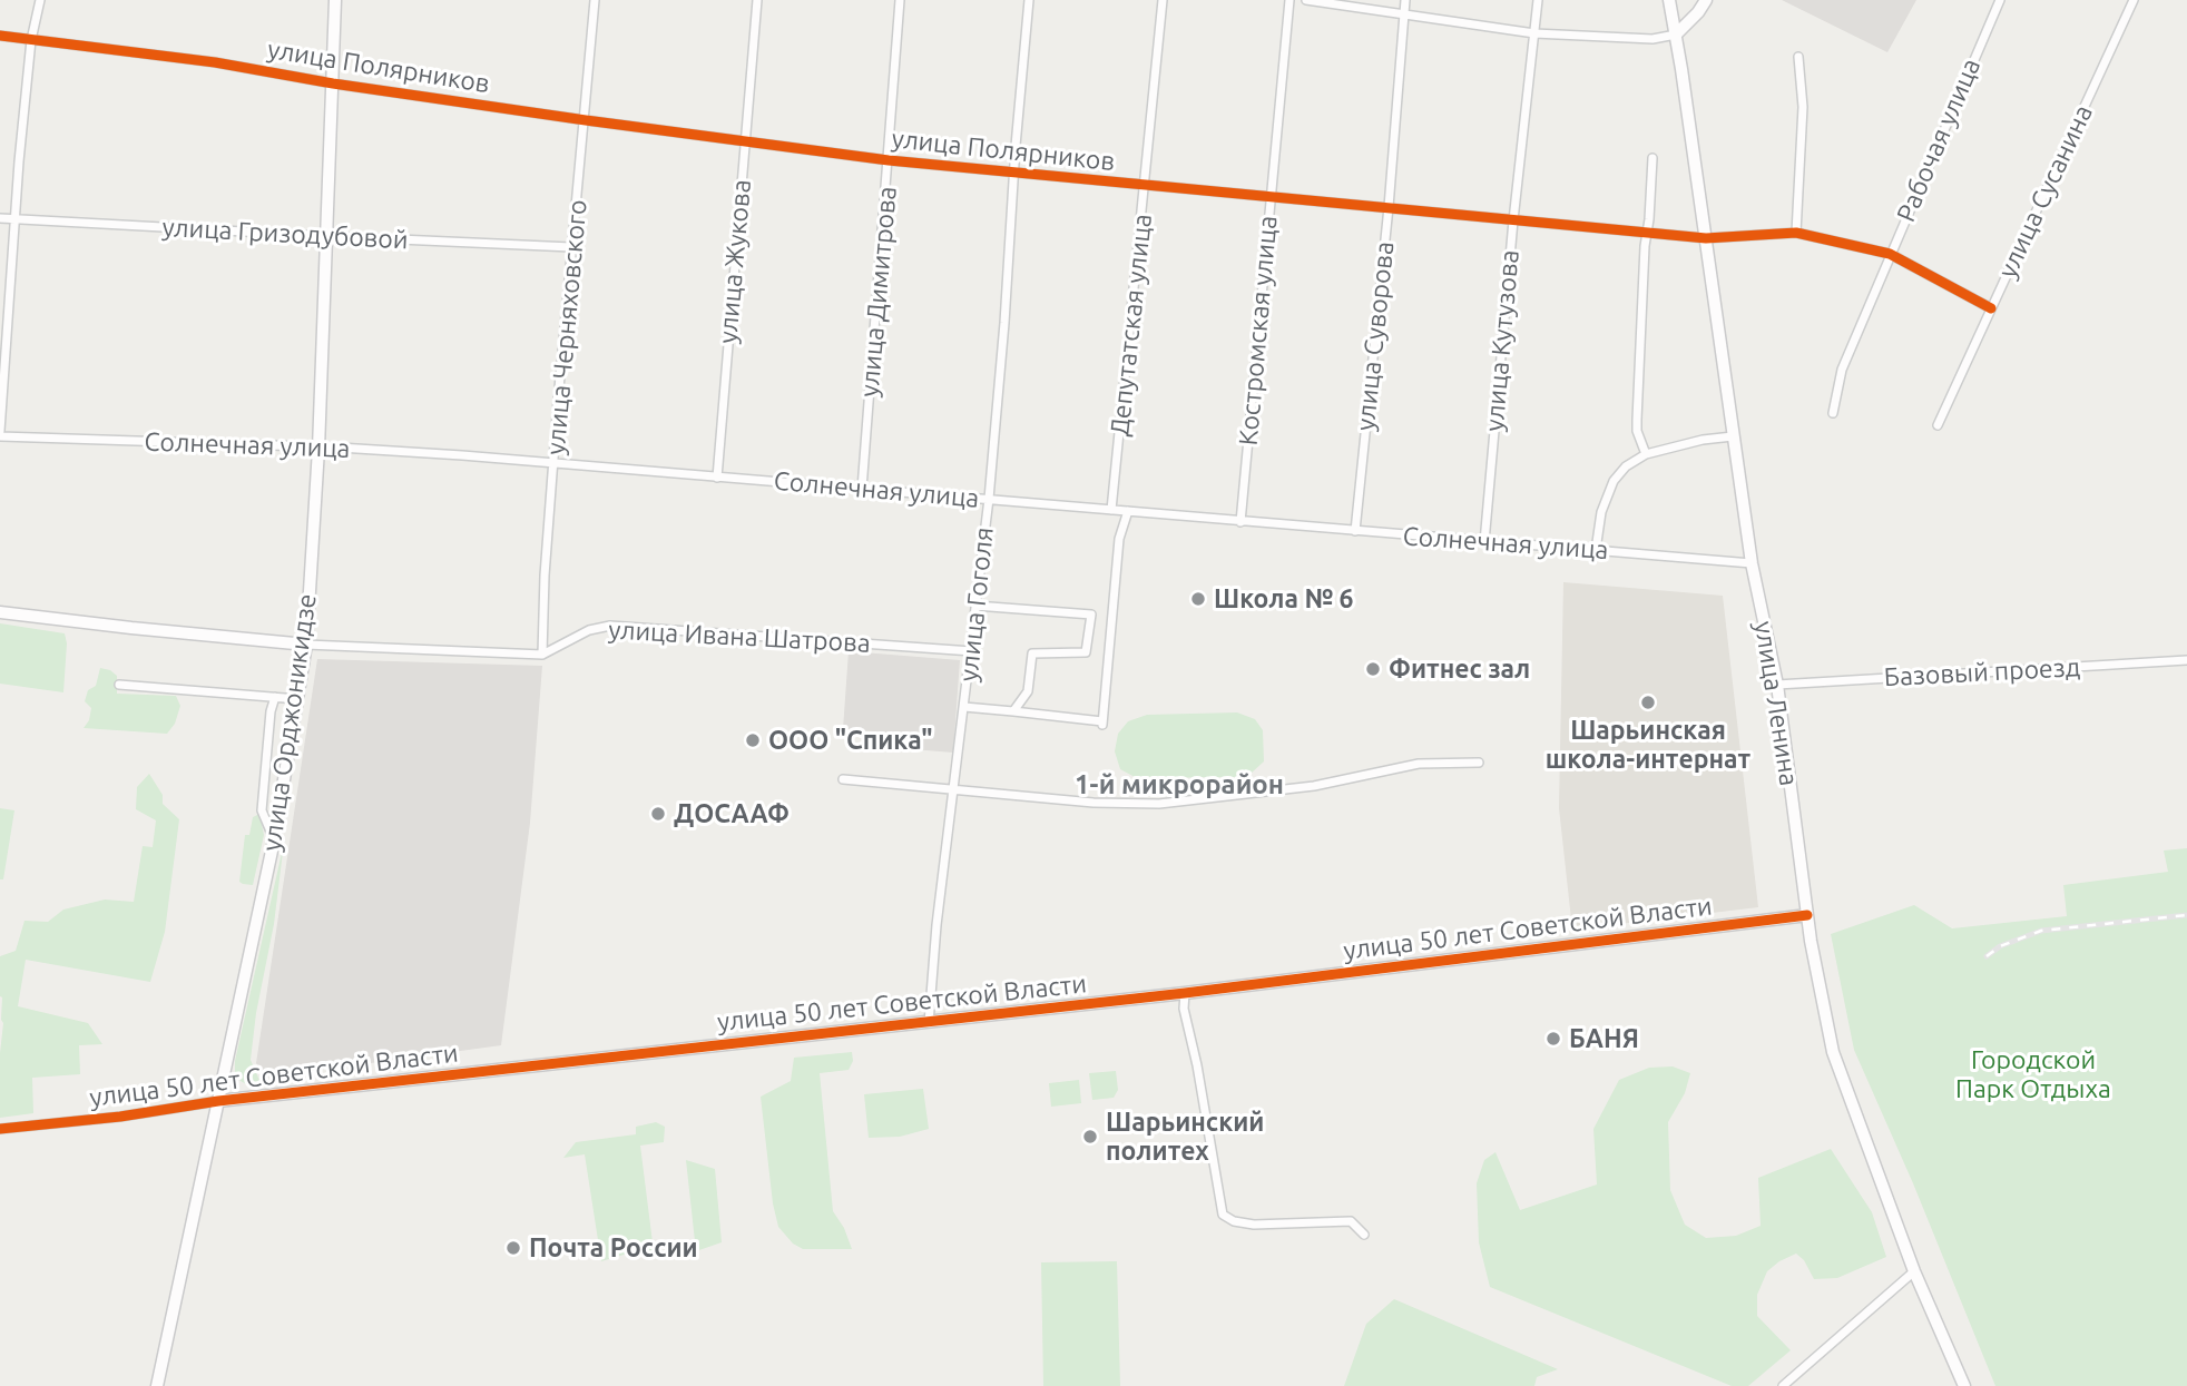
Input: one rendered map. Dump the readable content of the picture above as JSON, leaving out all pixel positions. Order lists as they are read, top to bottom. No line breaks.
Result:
{"streets":{"street":["улица Полярников","Рабочая улица","улица Сусанина","улица Гризодубовой","улица Жукова","улица Димитрова","Депутатская улица","улица Черняховского","Костромская улица","улица Суворова","улица Кутузова","Солнечная улица","улица Гоголя","улица Ивана Шатрова","Базовый проезд","улица Ленина","улица Орджоникидзе","улица 50 лет Советской Власти"]},"crossings":[["улица Полярников","Рабочая улица"],["улица Полярников","улица Сусанина"],["улица Полярников","улица Жукова"],["улица Полярников","улица Димитрова"],["улица Полярников","Депутатская улица"],["улица Полярников","улица Черняховского"],["улица Полярников","Костромская улица"],["улица Полярников","улица Суворова"],["улица Полярников","улица Кутузова"],["улица Полярников","улица Гоголя"],["улица Полярников","улица Ленина"],["улица Полярников","улица Орджоникидзе"],["улица Гризодубовой","улица Черняховского"],["улица Гризодубовой","улица Орджоникидзе"],["улица Жукова","Солнечная улица"],["улица Димитрова","Солнечная улица"],["Депутатская улица","Солнечная улица"],["улица Черняховского","Солнечная улица"],["улица Черняховского","улица Ивана Шатрова"],["Костромская улица","Солнечная улица"],["улица Суворова","Солнечная улица"],["улица Кутузова","Солнечная улица"],["Солнечная улица","улица Гоголя"],["Солнечная улица","улица Ленина"],["Солнечная улица","улица Орджоникидзе"],["улица Гоголя","улица Ивана Шатрова"],["улица Гоголя","улица 50 лет Советской Власти"],["улица Ивана Шатрова","улица Орджоникидзе"],["Базовый проезд","улица Ленина"],["улица Ленина","улица 50 лет Советской Власти"],["улица Орджоникидзе","улица 50 лет Советской Власти"]],"districts":["1-й микрорайон"],"parks":["Городской Парк Отдыха"],"places":["Школа № 6","Фитнес зал","Шарьинская школа-интернат","ООО \"Спика\"","ДОСААФ","БАНЯ","Шарьинский политех","Почта России"]}
